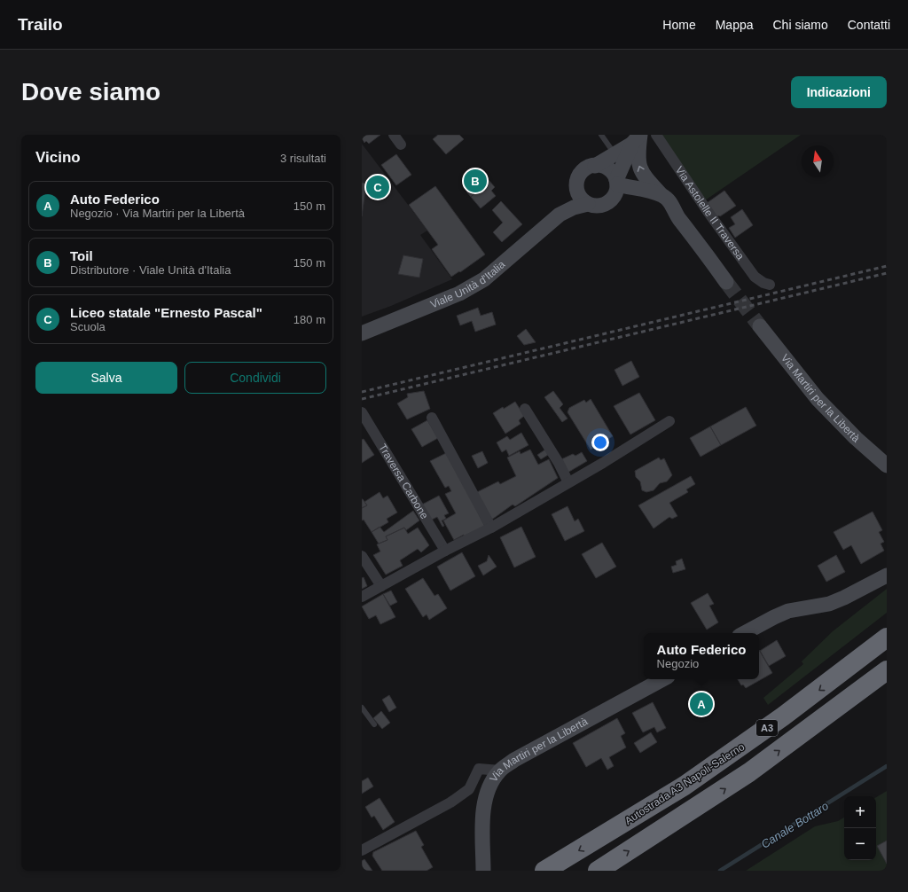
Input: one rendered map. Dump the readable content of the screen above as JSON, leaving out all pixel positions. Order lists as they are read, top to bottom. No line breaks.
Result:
{"streets":{"highway":["A3","Autostrada A3 Napoli-Salerno"],"street":["Via Astolelle II Traversa","Viale Unità d'Italia","Via Martiri per la Libertà","Traversa Carbone"]},"water":["Canale Bottaro"],"north":"top","page":{"header":"Trailo","nav":["Home","Mappa","Chi siamo","Contatti"],"buttons":["Indicazioni",["Salva","Condividi"]],"title":"Dove siamo","heading":["Vicino","3 risultati"],"pins":["B","C","A"],"list":[{"mark":"A","name":"Auto Federico","note":"Negozio · Via Martiri per la Libertà","value":"150 m"},{"mark":"B","name":"Toil","note":"Distributore · Viale Unità d'Italia","value":"150 m"},{"mark":"C","name":"Liceo statale \"Ernesto Pascal\"","note":"Scuola","value":"180 m"}],"popup":["Auto Federico","Negozio"],"map_buttons":["+","−"]}}
